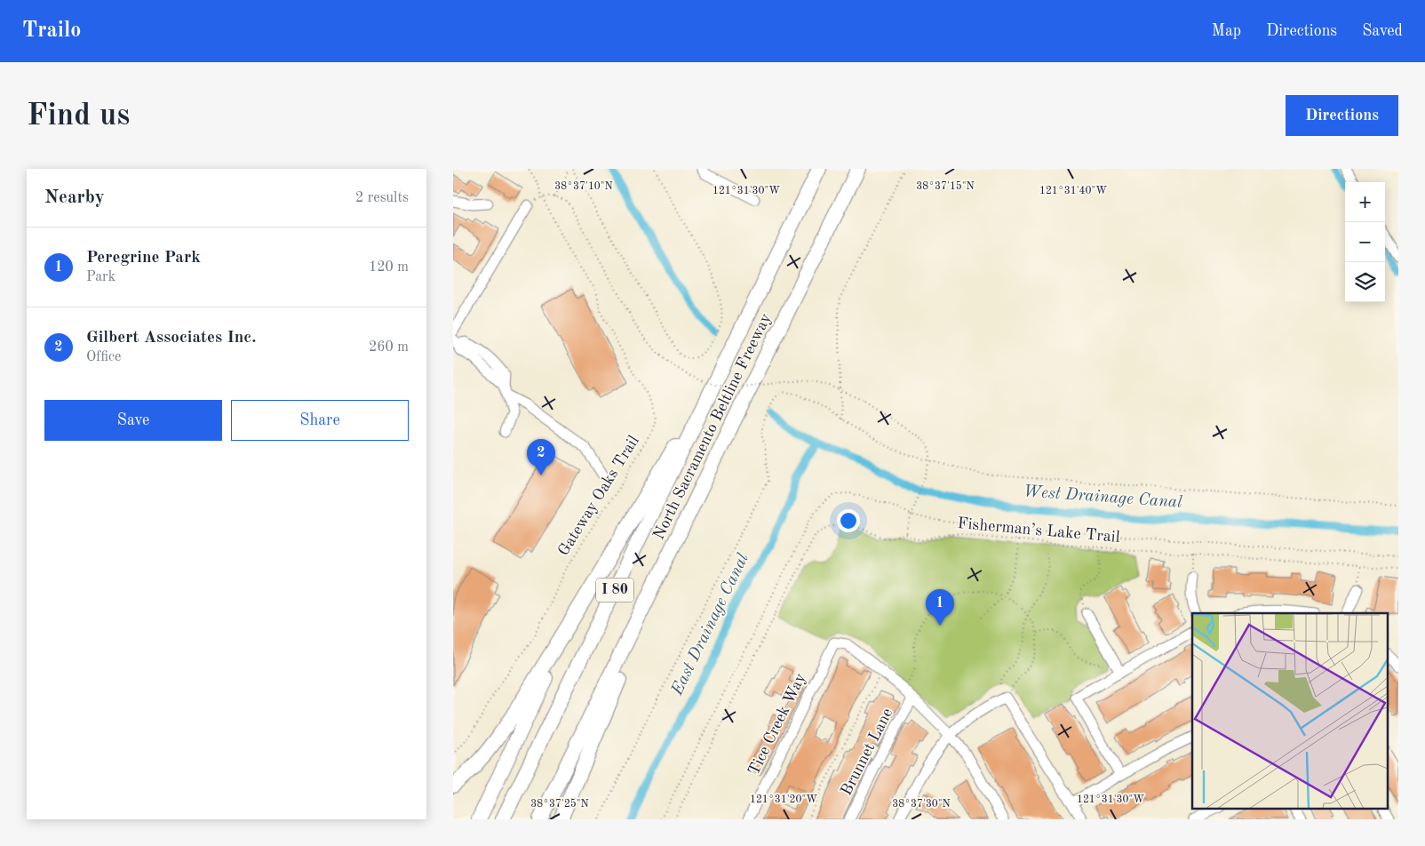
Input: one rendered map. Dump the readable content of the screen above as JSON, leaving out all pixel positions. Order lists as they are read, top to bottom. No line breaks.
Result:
{"streets":{"highway":["North Sacramento Beltline Freeway","I 80"],"street":["Tice Creek Way","Brunnet Lane"],"path":["Gateway Oaks Trail","Fisherman’s Lake Trail"]},"crossings":[["Tice Creek Way","Brunnet Lane"]],"water":["West Drainage Canal","East Drainage Canal"],"page":{"header":"Trailo","nav":["Map","Directions","Saved"],"buttons":["Directions",["Save","Share"]],"title":"Find us","heading":["Nearby","2 results"],"map_buttons":["+","−"],"list":[{"mark":"1","name":"Peregrine Park","note":"Park","value":"120 m"},{"mark":"2","name":"Gilbert Associates Inc.","note":"Office","value":"260 m"}],"pins":["2","1"]},"coordinates":["38°37'10\"N","38°37'15\"N","121°31'30\"W","121°31'40\"W","121°31'20\"W","38°37'25\"N","38°37'30\"N"]}
